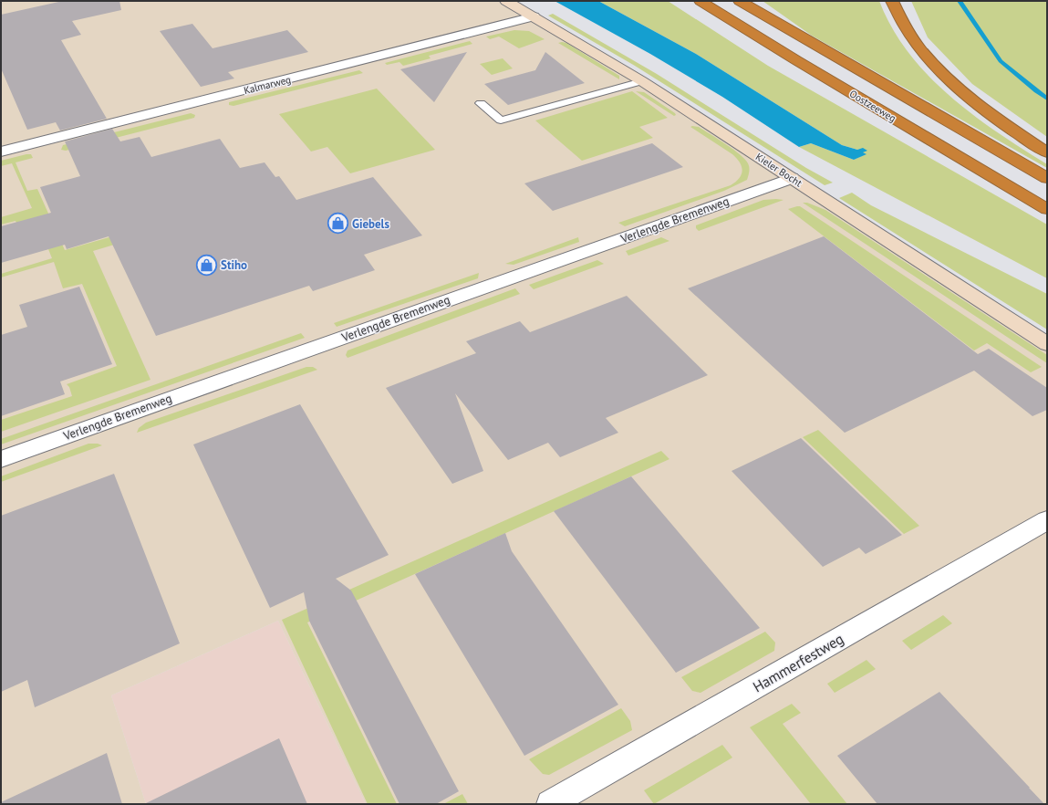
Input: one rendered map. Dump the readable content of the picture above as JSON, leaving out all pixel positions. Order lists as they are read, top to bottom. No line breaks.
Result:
{"streets":{"highway":["Oostzeeweg"],"street":["Kalmarweg","Kieler Bocht","Verlengde Bremenweg","Hammerfestweg"]},"crossings":[["Kalmarweg","Kieler Bocht"],["Kieler Bocht","Verlengde Bremenweg"]],"places":{"shop":["Giebels","Stiho"]}}
